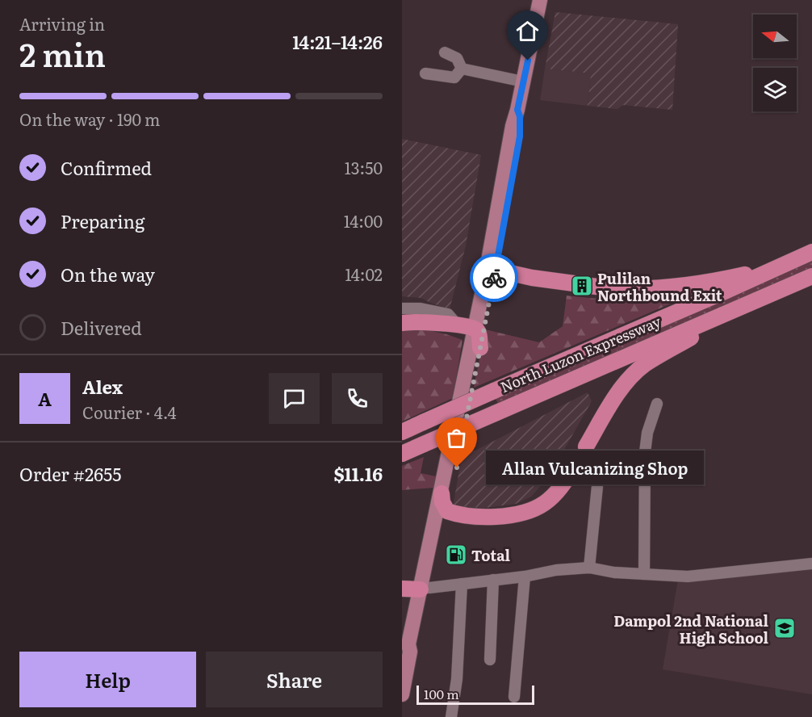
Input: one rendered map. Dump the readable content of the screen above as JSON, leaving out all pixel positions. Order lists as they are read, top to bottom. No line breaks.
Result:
{"streets":{"highway":["North Luzon Expressway"]},"places":{"building":["Pulilan Northbound Exit"],"other":["Allan Vulcanizing Shop"],"fuel station":["Total"],"school or university":["Dampol 2nd National High School"]},"scale_bar":"100 m","north":"left","page":{"heading":["2 min","Arriving in","14:21–14:26"],"panel":["Alex","Courier · 4.4","Order #2655","$11.16"],"bar":"On the way · 190 m","list":[["Confirmed","13:50"],["Preparing","14:00"],["On the way","14:02"],"Delivered"],"round":"A","bubble":"Allan Vulcanizing Shop","buttons":["Help","Share"],"scale":"100 m"}}
